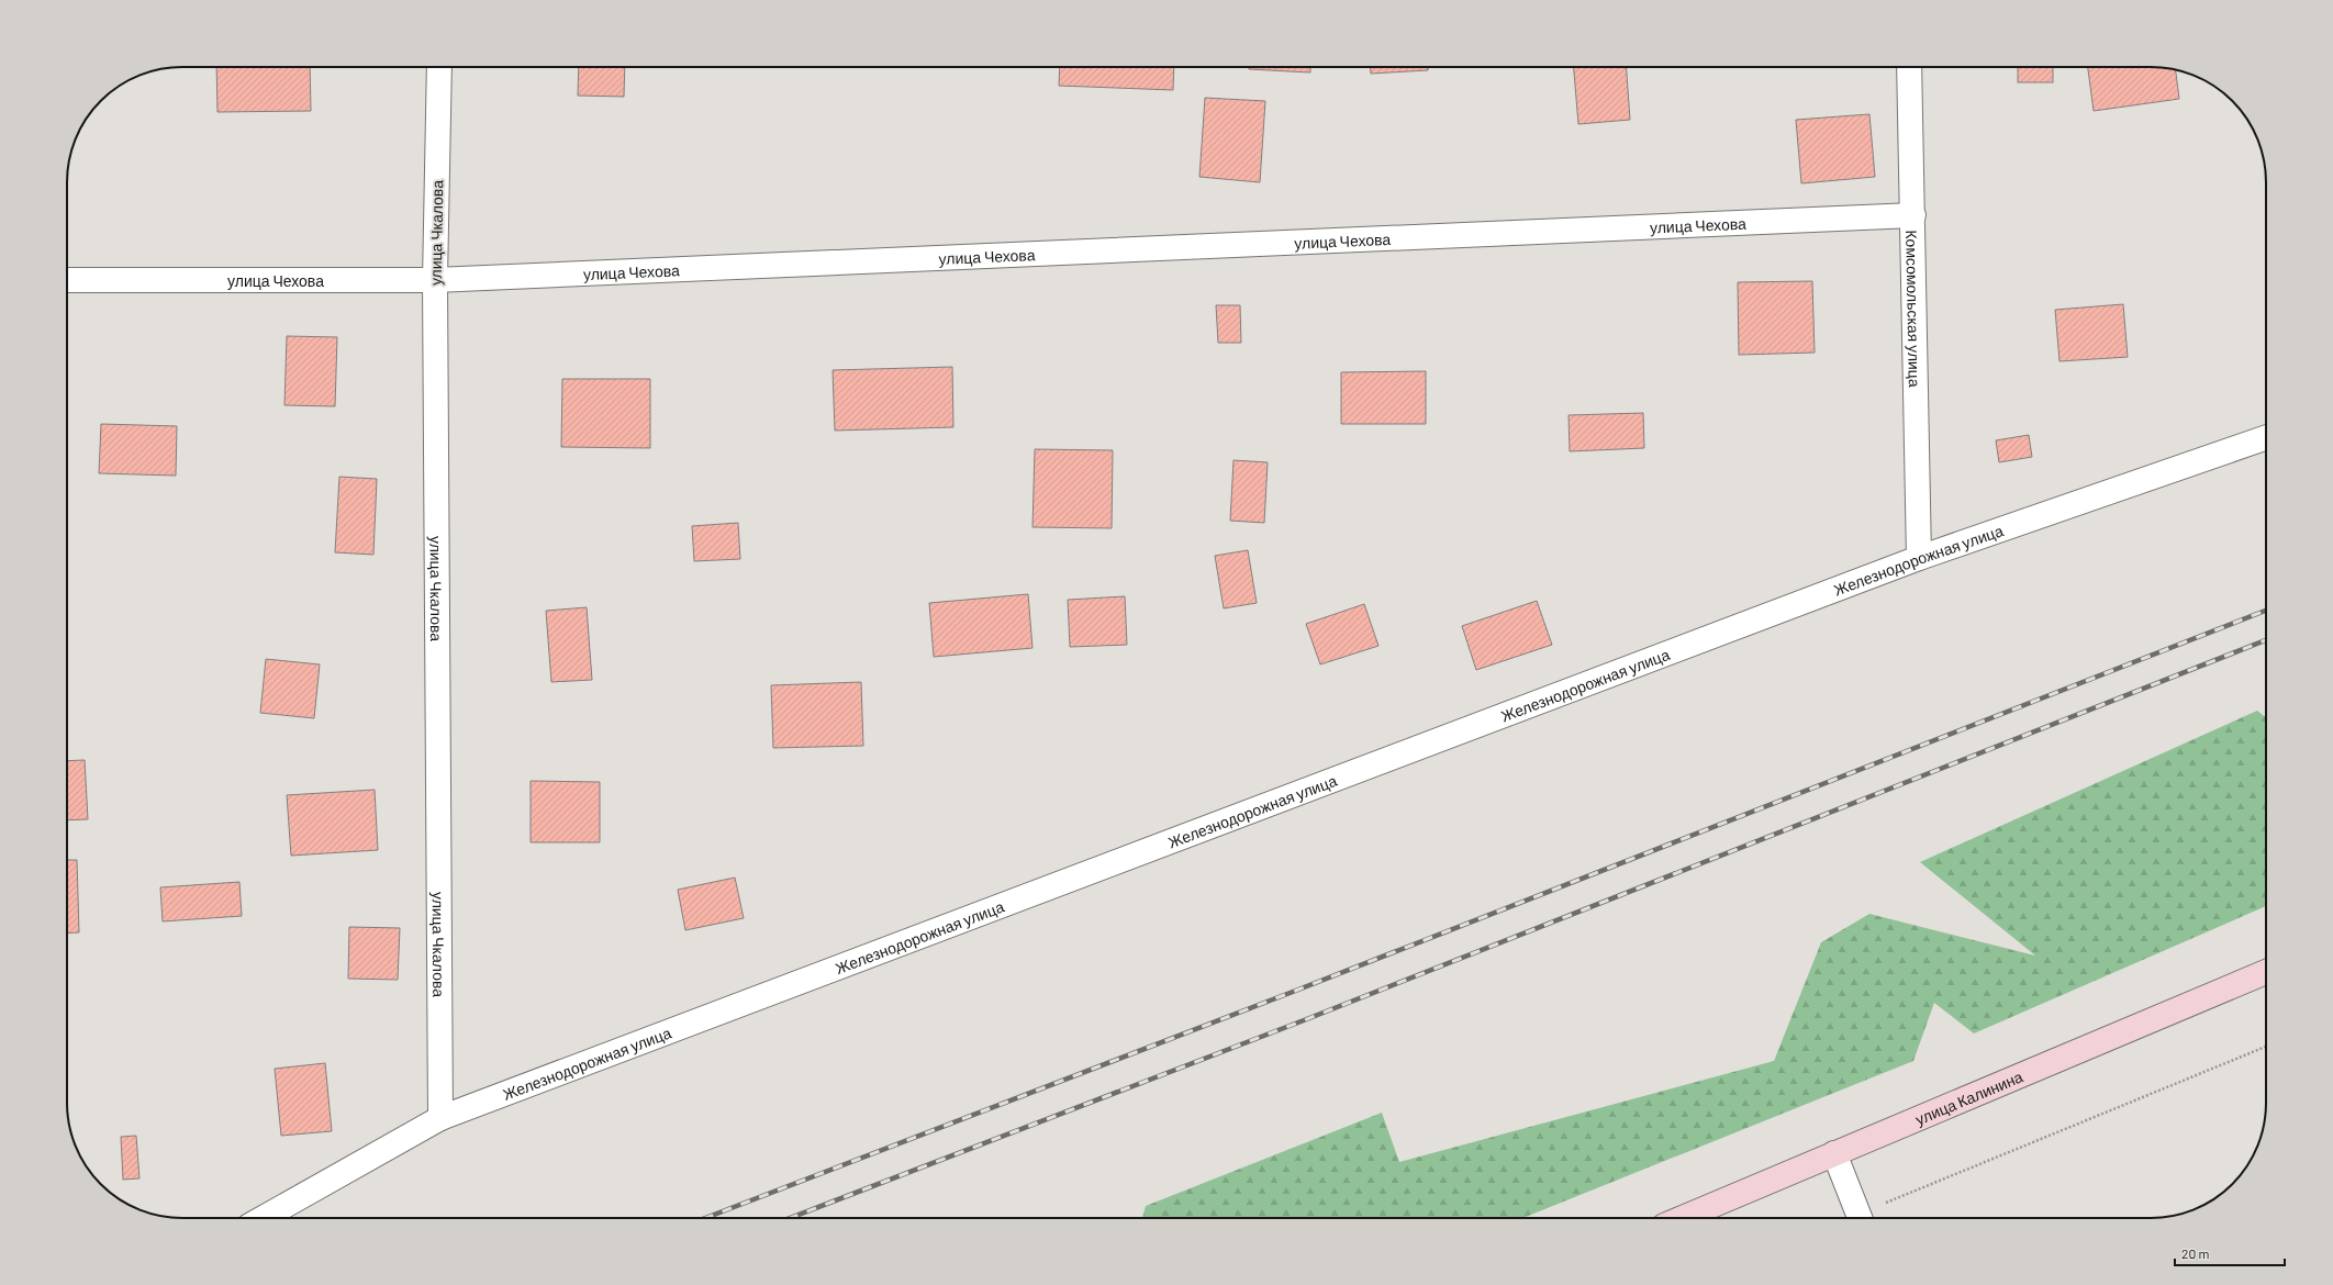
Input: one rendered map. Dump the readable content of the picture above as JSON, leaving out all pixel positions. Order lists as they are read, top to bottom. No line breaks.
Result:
{"streets":{"main road":["улица Калинина"],"street":["улица Чехова","улица Чкалова","Комсомольская улица","Железнодорожная улица"]},"crossings":[["улица Чехова","улица Чкалова"],["улица Чехова","Комсомольская улица"],["улица Чкалова","Железнодорожная улица"],["Комсомольская улица","Железнодорожная улица"]],"scale_bar":"20 m"}
